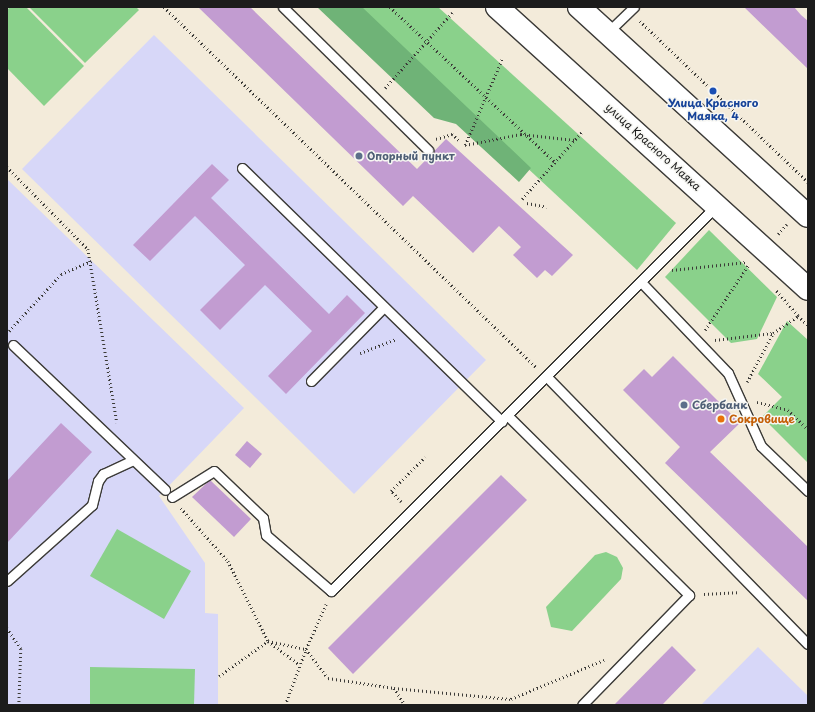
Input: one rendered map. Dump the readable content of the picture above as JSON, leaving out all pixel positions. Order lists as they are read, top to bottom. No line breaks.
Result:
{"streets":{"street":["улица Красного Маяка"]},"places":["Улица Красного Маяка, 4","Опорный пункт","Сбербанк","Сокровище"]}
